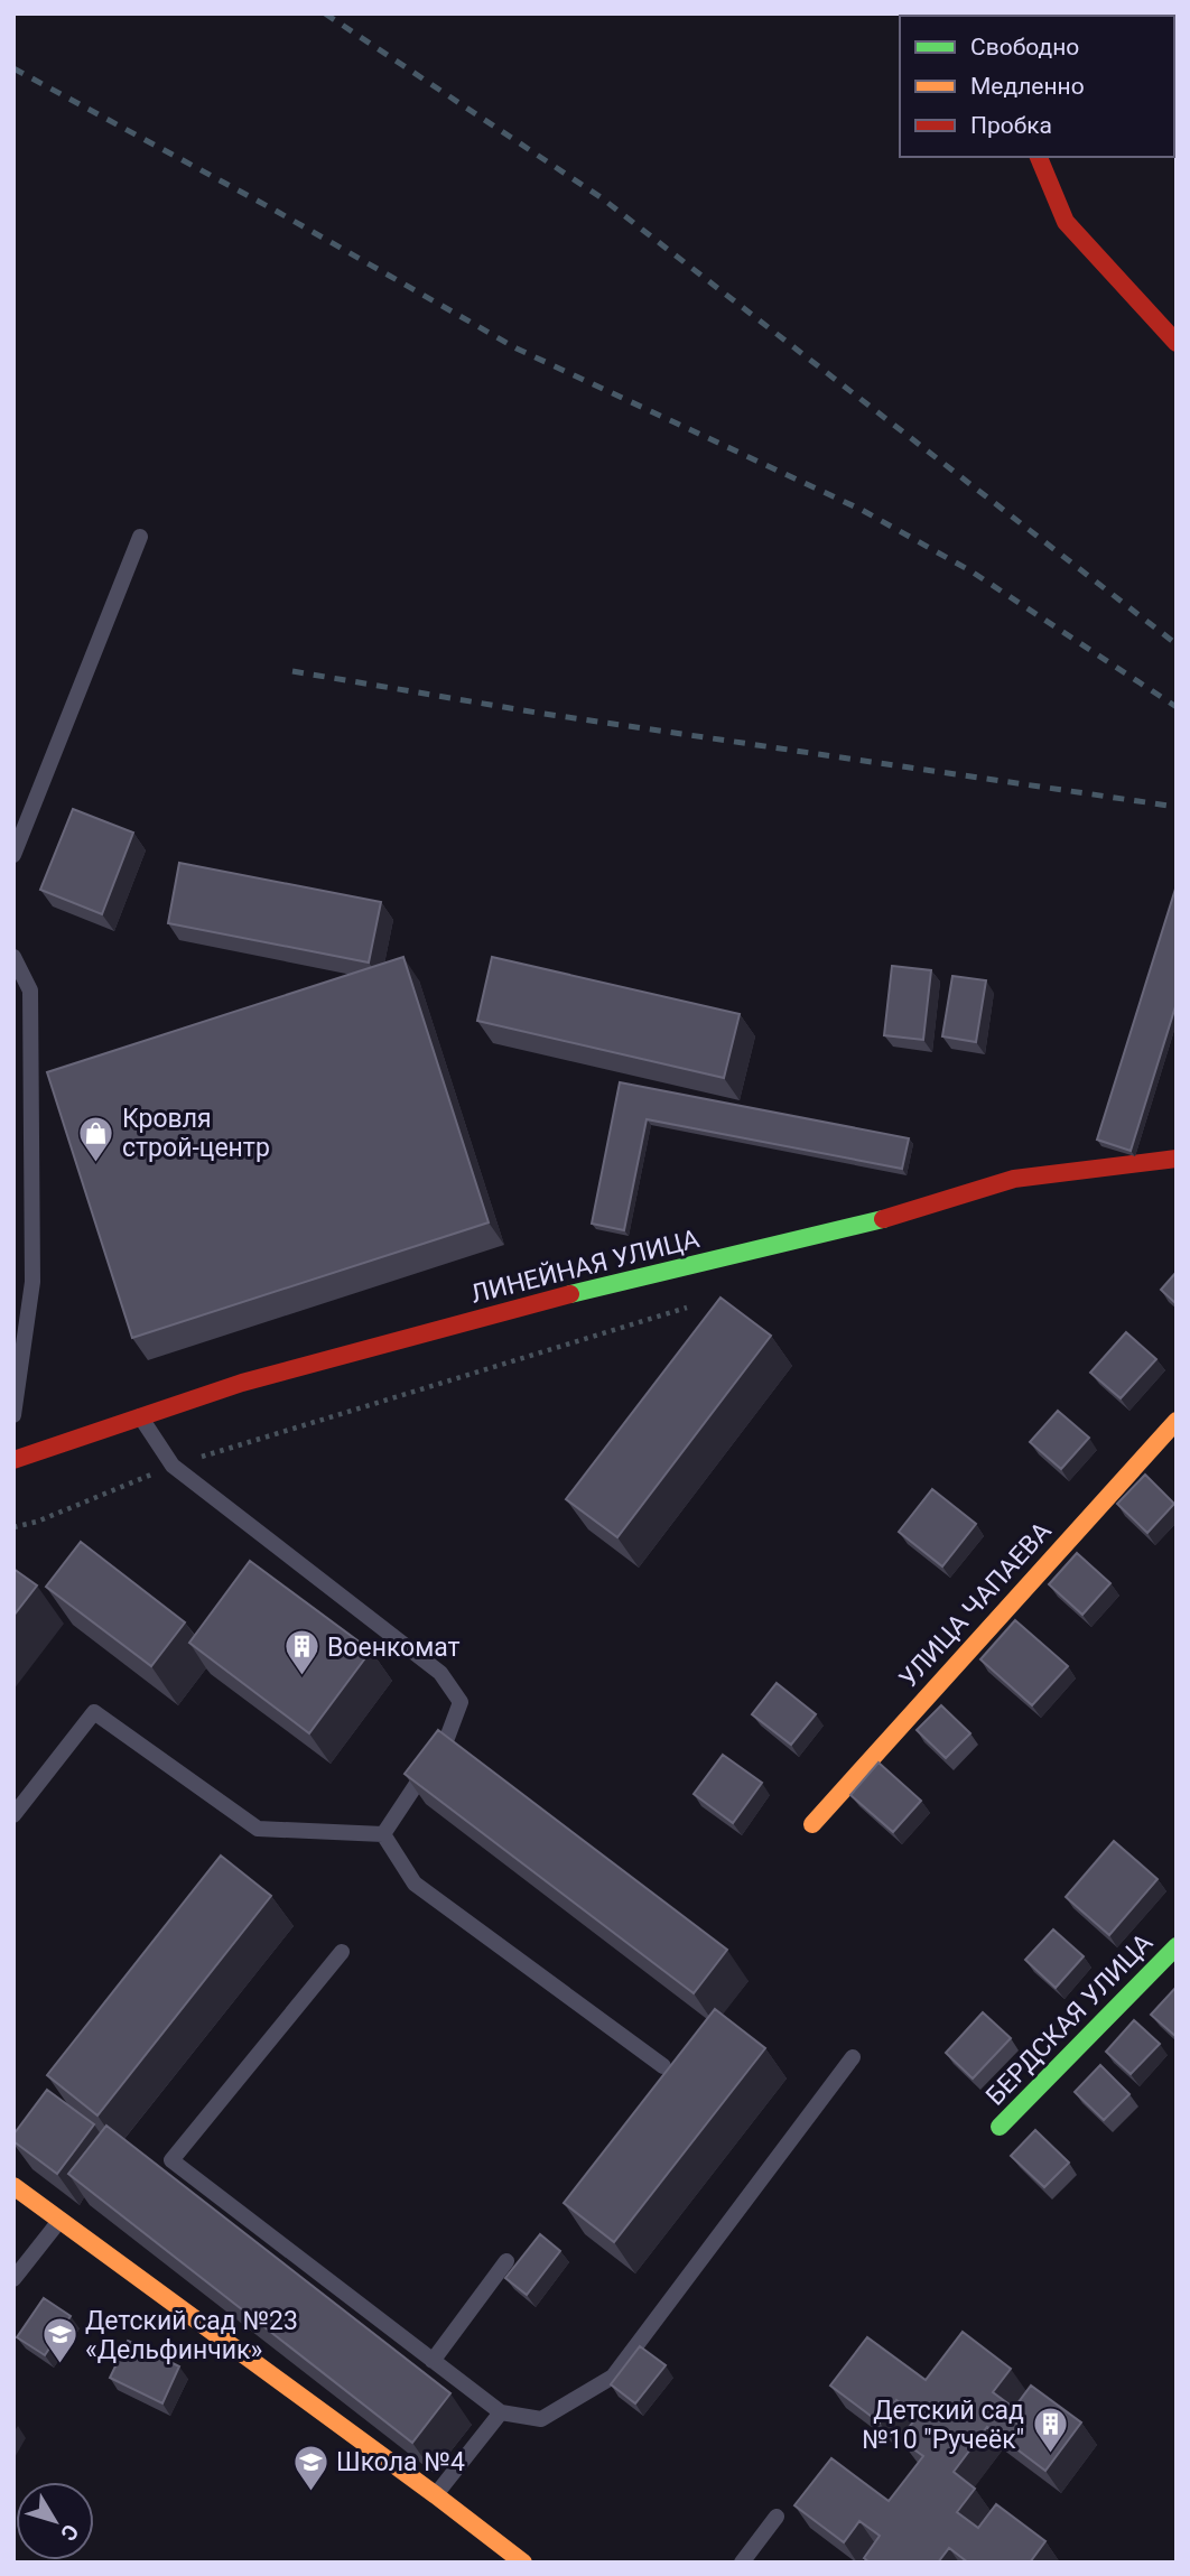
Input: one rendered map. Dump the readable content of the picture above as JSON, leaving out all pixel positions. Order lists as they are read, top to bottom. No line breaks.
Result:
{"streets":{"street":["ЛИНЕЙНАЯ УЛИЦА","УЛИЦА ЧАПАЕВА","БЕРДСКАЯ УЛИЦА"]},"places":{"shop":["Кровля строй-центр"],"building":["Военкомат","Детский сад №10 \"Ручеёк\""],"school or university":["Детский сад №23 «Дельфинчик»","Школа №4"]},"legend":["Свободно","Медленно","Пробка"],"north":"bottom right"}
